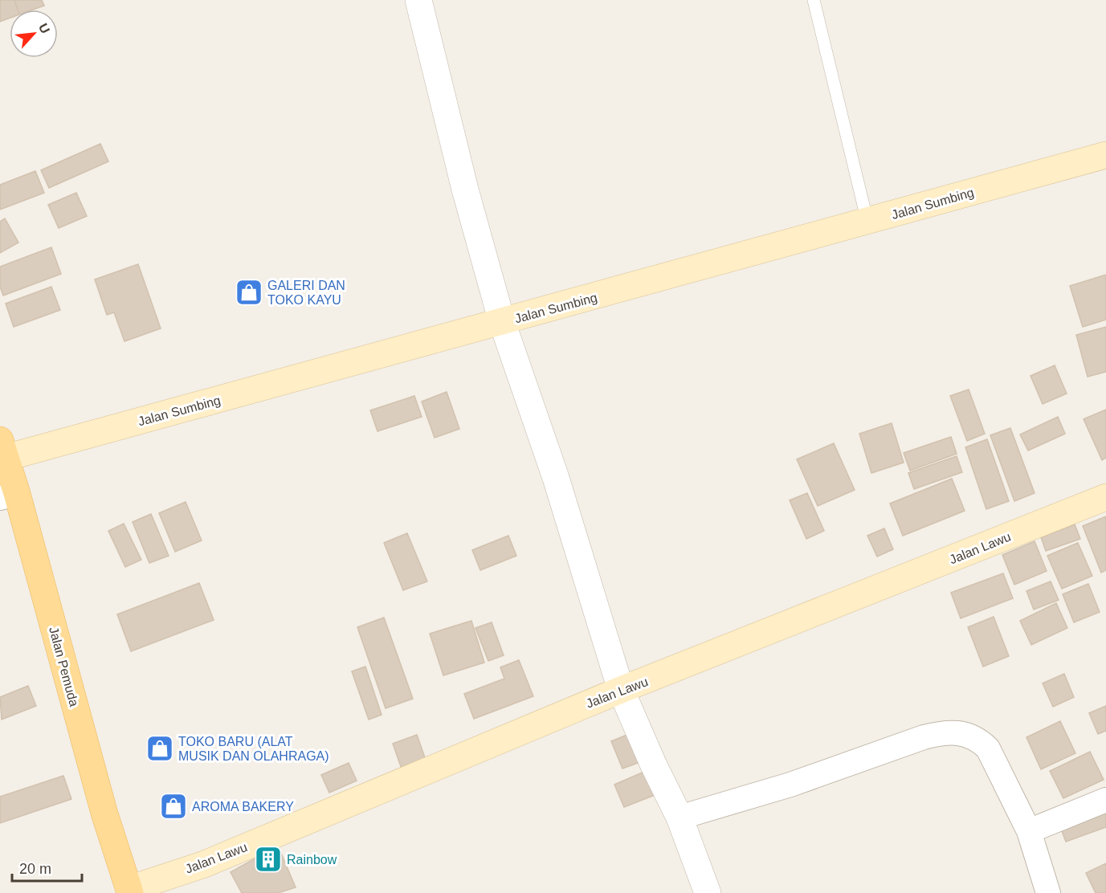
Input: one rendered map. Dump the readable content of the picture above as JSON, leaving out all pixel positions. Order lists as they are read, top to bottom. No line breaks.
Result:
{"streets":{"main road":["Jalan Sumbing","Jalan Lawu","Jalan Pemuda"]},"crossings":[["Jalan Sumbing","Jalan Pemuda"],["Jalan Lawu","Jalan Pemuda"]],"places":{"shop":["GALERI DAN TOKO KAYU","TOKO BARU (ALAT MUSIK DAN OLAHRAGA)","AROMA BAKERY"],"building":["Rainbow"]},"scale_bar":"20 m","north":"top right"}
